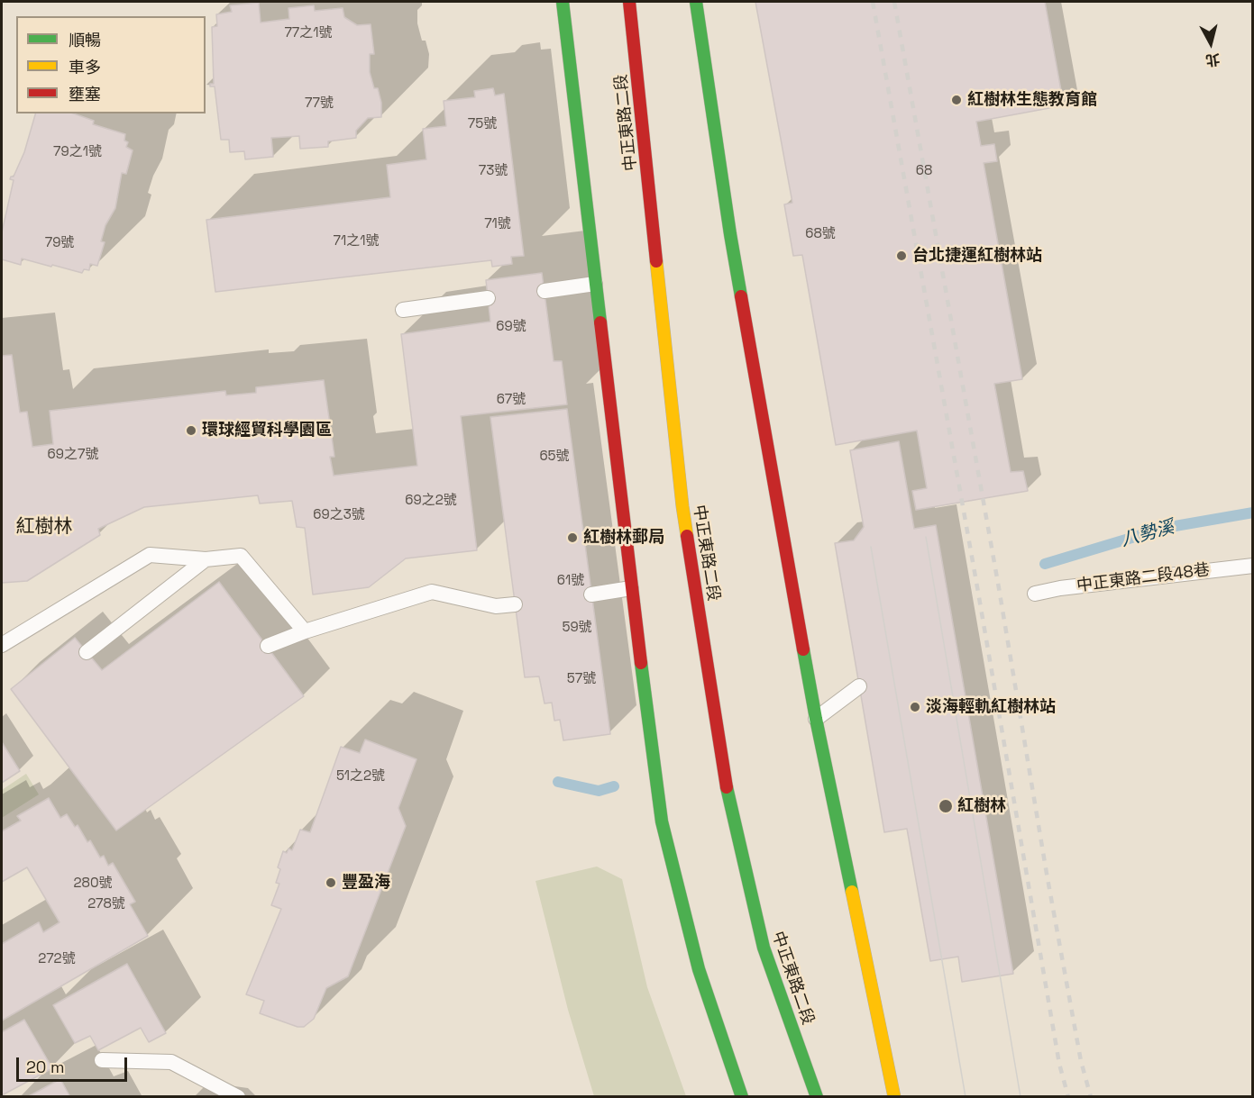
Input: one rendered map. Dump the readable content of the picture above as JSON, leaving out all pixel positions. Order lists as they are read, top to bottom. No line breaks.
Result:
{"streets":{"main road":["中正東路二段"],"lane":["中正東路二段48巷"]},"districts":["紅樹林"],"water":["八勢溪"],"places":["紅樹林生態教育館","台北捷運紅樹林站","環球經貿科學園區","紅樹林郵局","淡海輕軌紅樹林站","紅樹林","豐盈海"],"house_numbers":["77之1號","77號","75號","79之1號","73號","68","71號","68號","71之1號","79號","69號","67號","69之7號","65號","69之2號","69之3號","61號","59號","57號","51之2號","280號","278號","272號"],"legend":["順暢","車多","壅塞"],"scale_bar":"20 m","north":"bottom"}
